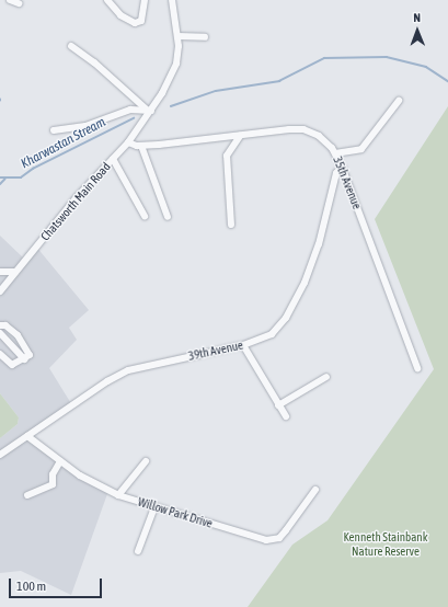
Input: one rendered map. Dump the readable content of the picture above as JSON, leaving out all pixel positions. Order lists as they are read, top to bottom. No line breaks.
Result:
{"streets":{"street":["35th Avenue","Chatsworth Main Road","39th Avenue","Willow Park Drive"]},"crossings":[["35th Avenue","Chatsworth Main Road"],["35th Avenue","39th Avenue"],["39th Avenue","Willow Park Drive"]],"water":["Kharwastan Stream"],"parks":["Kenneth Stainbank Nature Reserve"],"scale_bar":"100 m","north":"top"}
